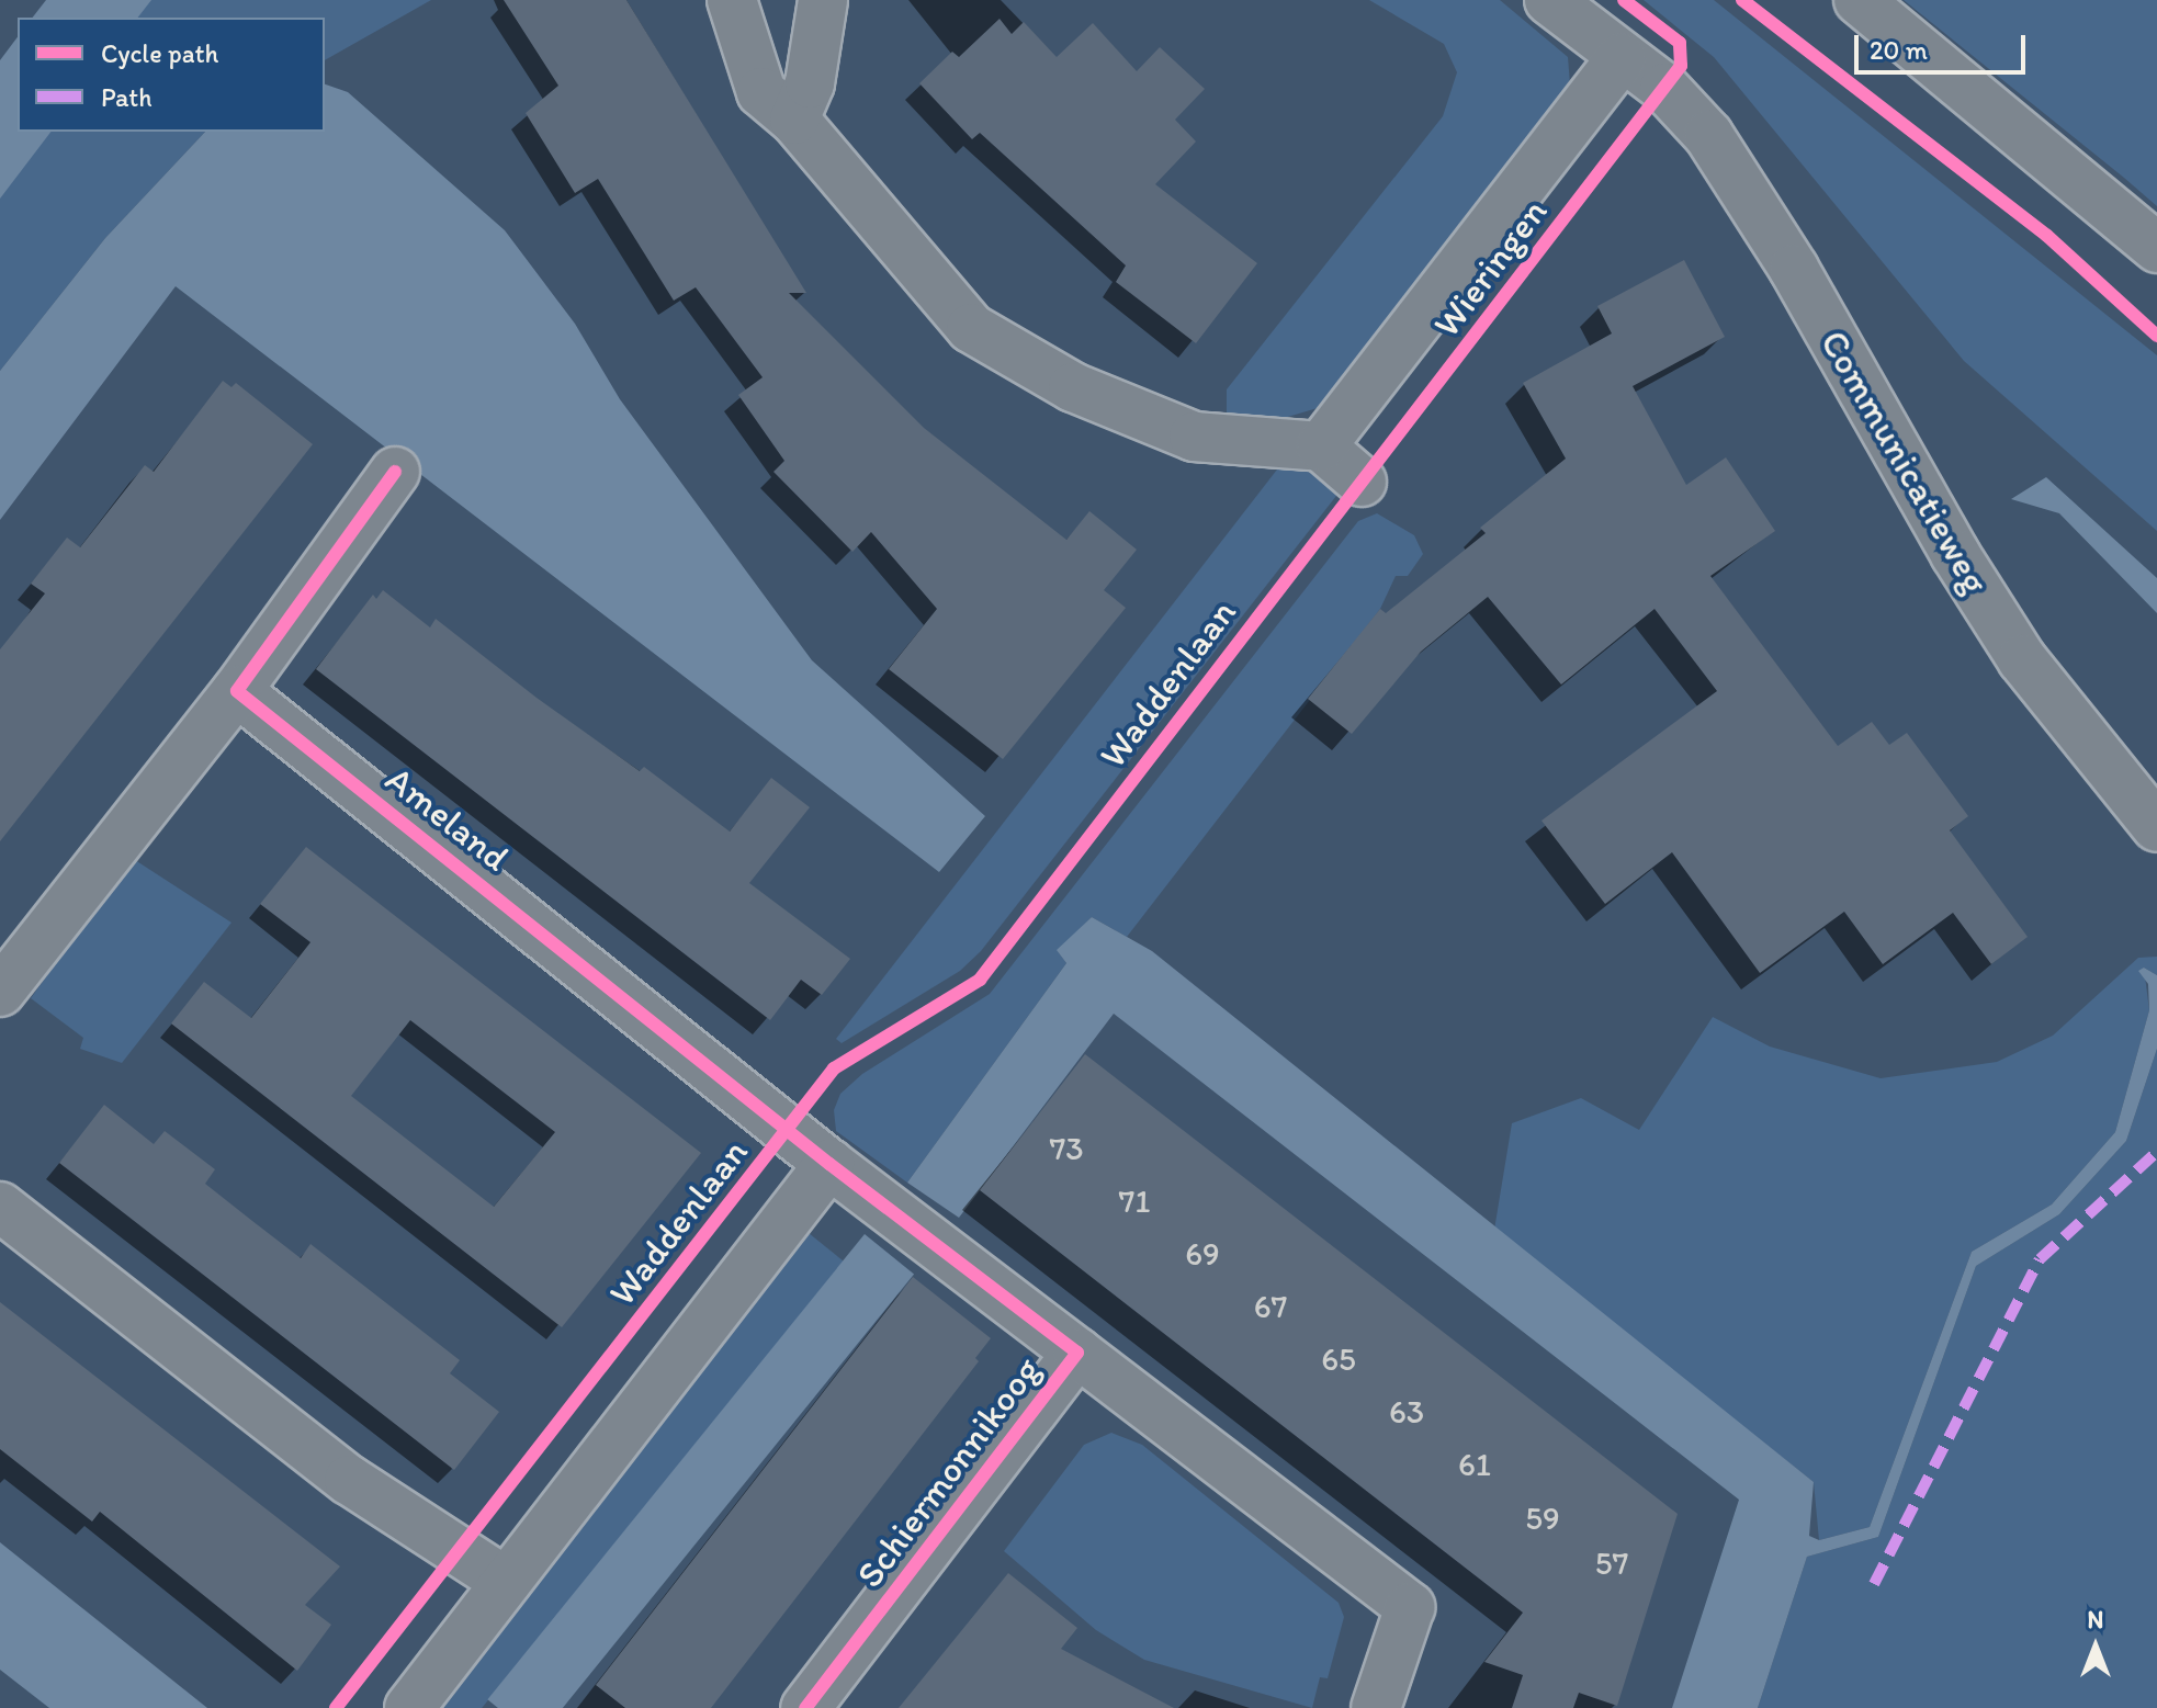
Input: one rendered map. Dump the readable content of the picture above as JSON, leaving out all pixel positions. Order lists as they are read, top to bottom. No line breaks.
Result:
{"streets":{"street":["Wieringen","Communicatieweg","Ameland","Schiermonnikoog"],"cycle path":["Waddenlaan"]},"crossings":[["Wieringen","Communicatieweg"],["Ameland","Schiermonnikoog"]],"house_numbers":["73","71","69","67","65","63","61","59","57"],"legend":["Cycle path","Path"],"scale_bar":"20 m","north":"top"}
